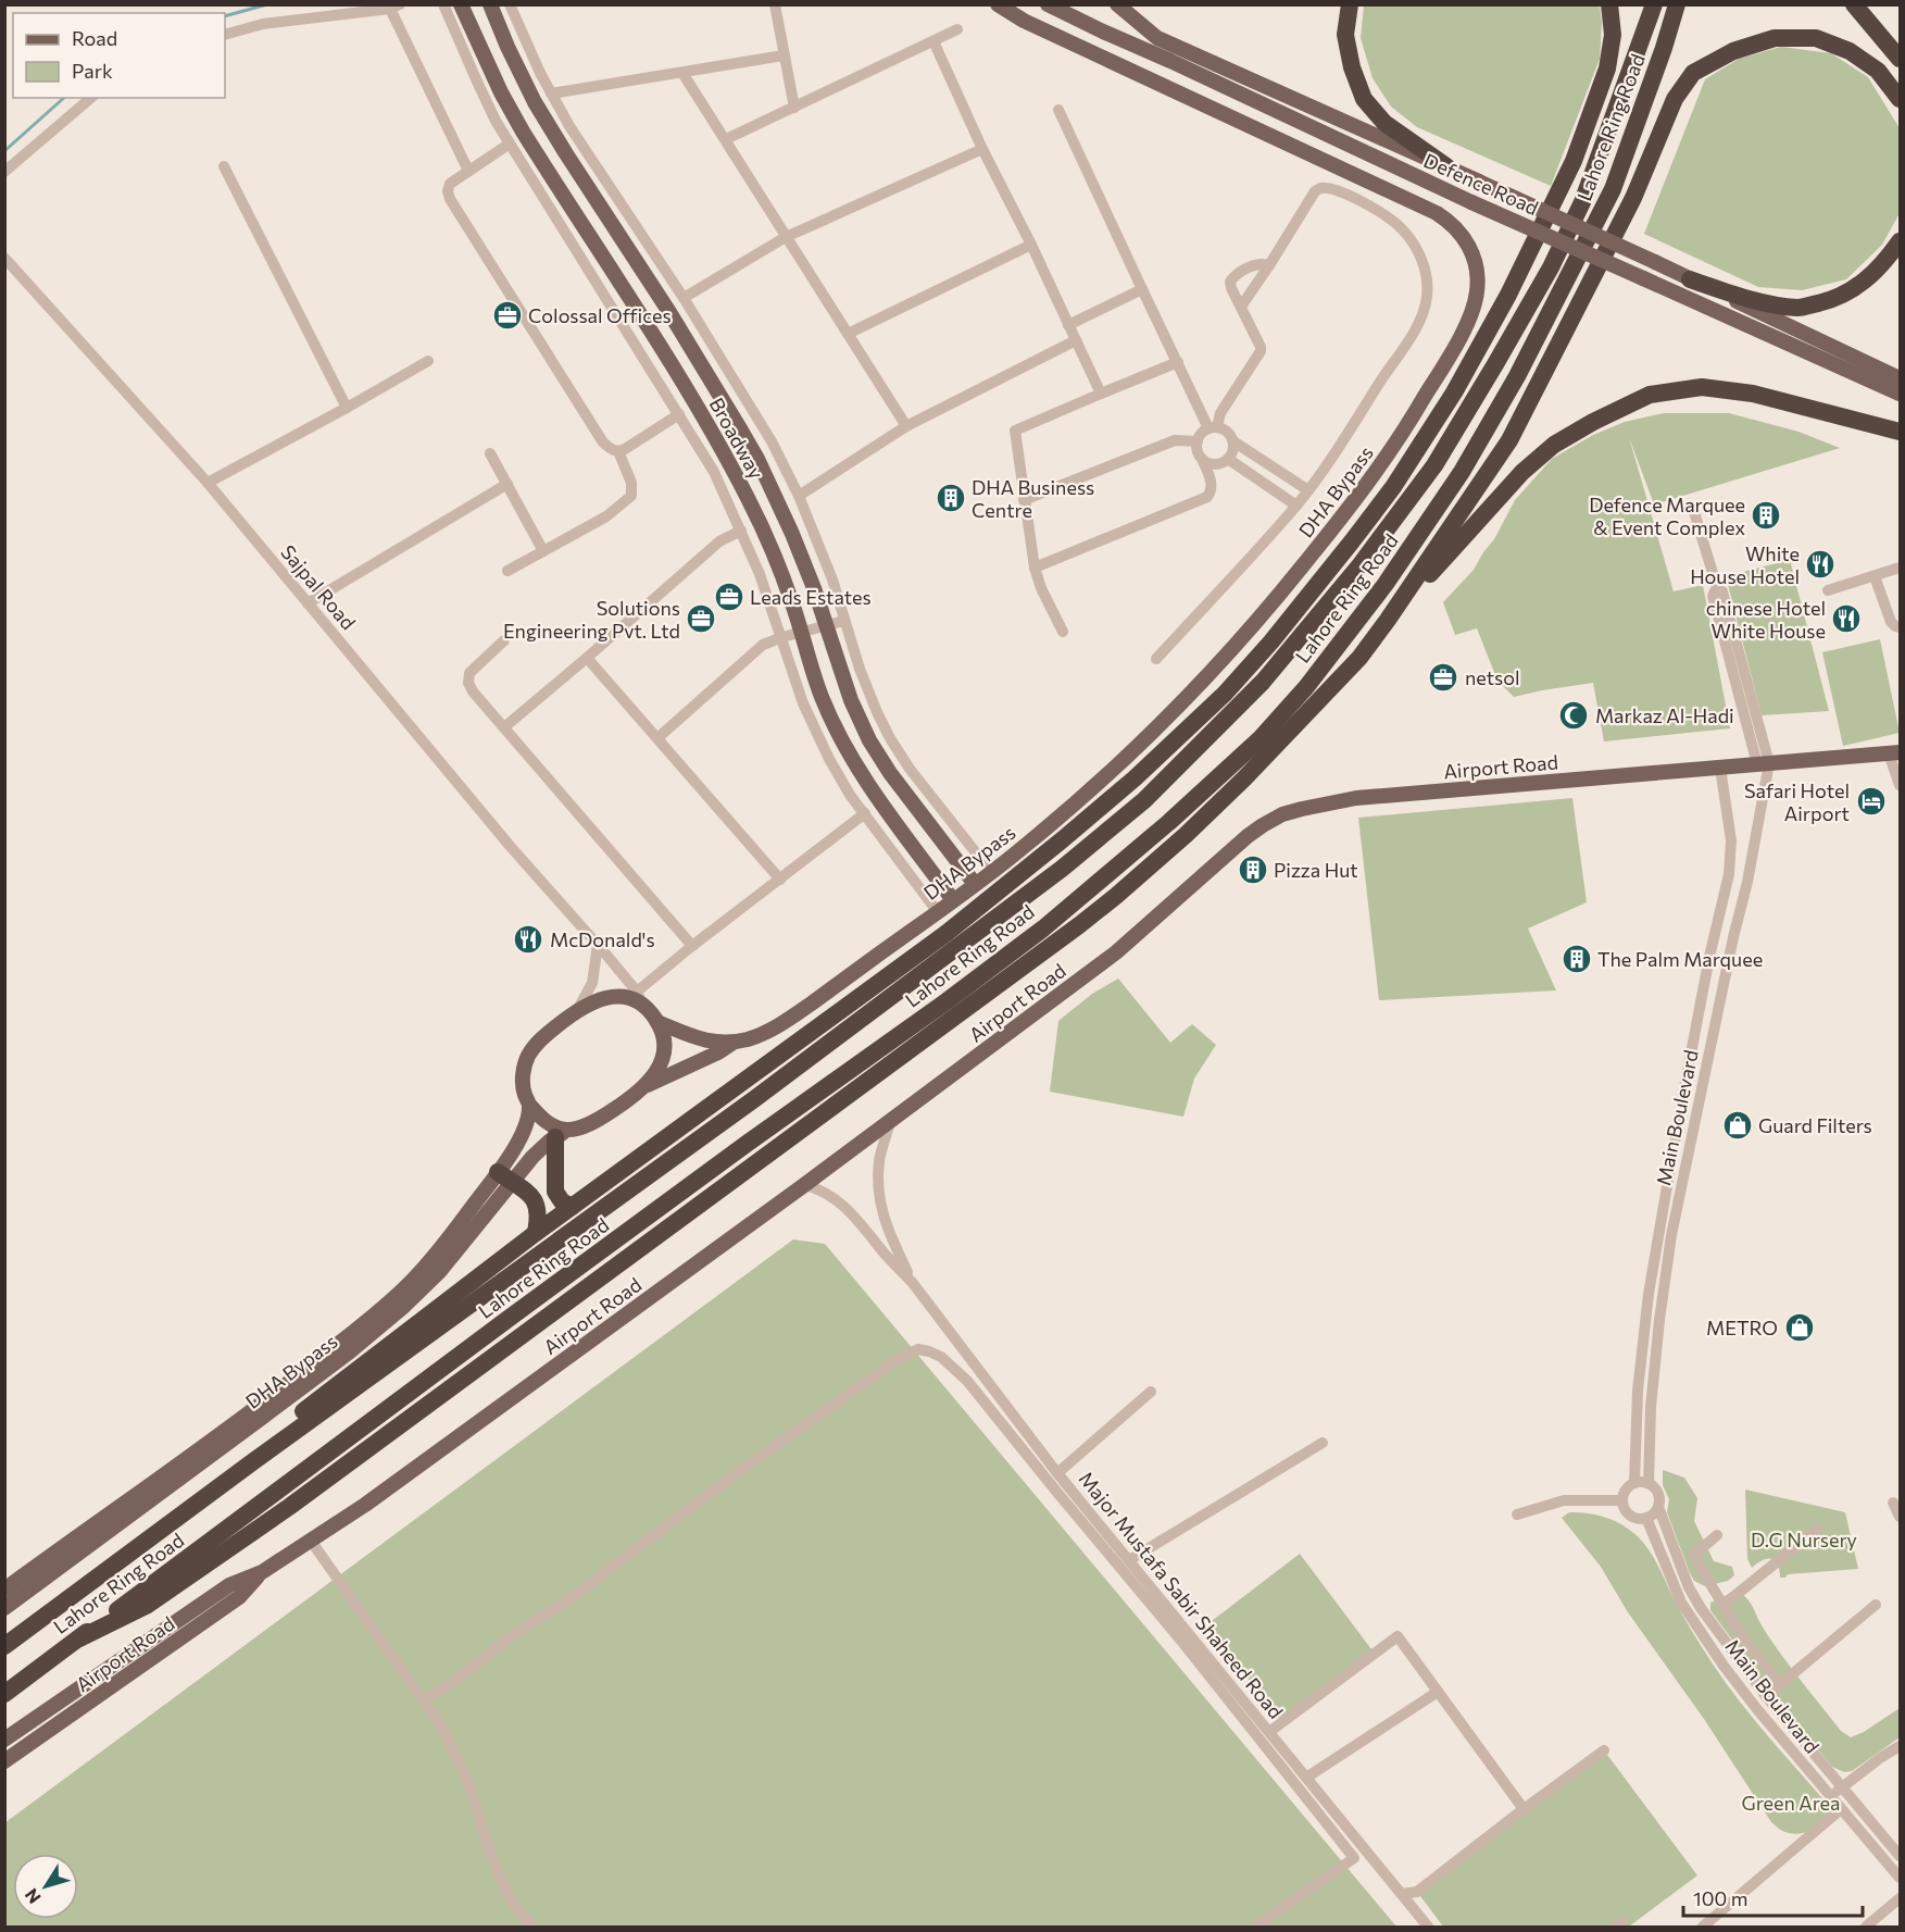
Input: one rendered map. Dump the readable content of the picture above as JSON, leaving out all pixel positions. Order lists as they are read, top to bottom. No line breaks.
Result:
{"streets":{"highway":["Lahore Ring Road"],"main road":["Defence Road","Broadway","DHA Bypass","Airport Road"],"street":["Sajpal Road","Main Boulevard","Major Mustafa Sabir Shaheed Road"]},"crossings":[["Broadway","DHA Bypass"],["DHA Bypass","Sajpal Road"],["Airport Road","Main Boulevard"]],"parks":["D.G Nursery","Green Area"],"places":{"office":["Colossal Offices","Leads Estates","Solutions Engineering Pvt. Ltd","netsol"],"building":["DHA Business Centre","Defence Marquee & Event Complex","Pizza Hut","The Palm Marquee"],"restaurant":["White House Hotel","chinese Hotel White House","McDonald's"],"mosque":["Markaz Al-Hadi"],"hotel":["Safari Hotel Airport"],"shop":["Guard Filters","METRO"]},"legend":["Road","Park"],"scale_bar":"100 m","north":"bottom left"}
